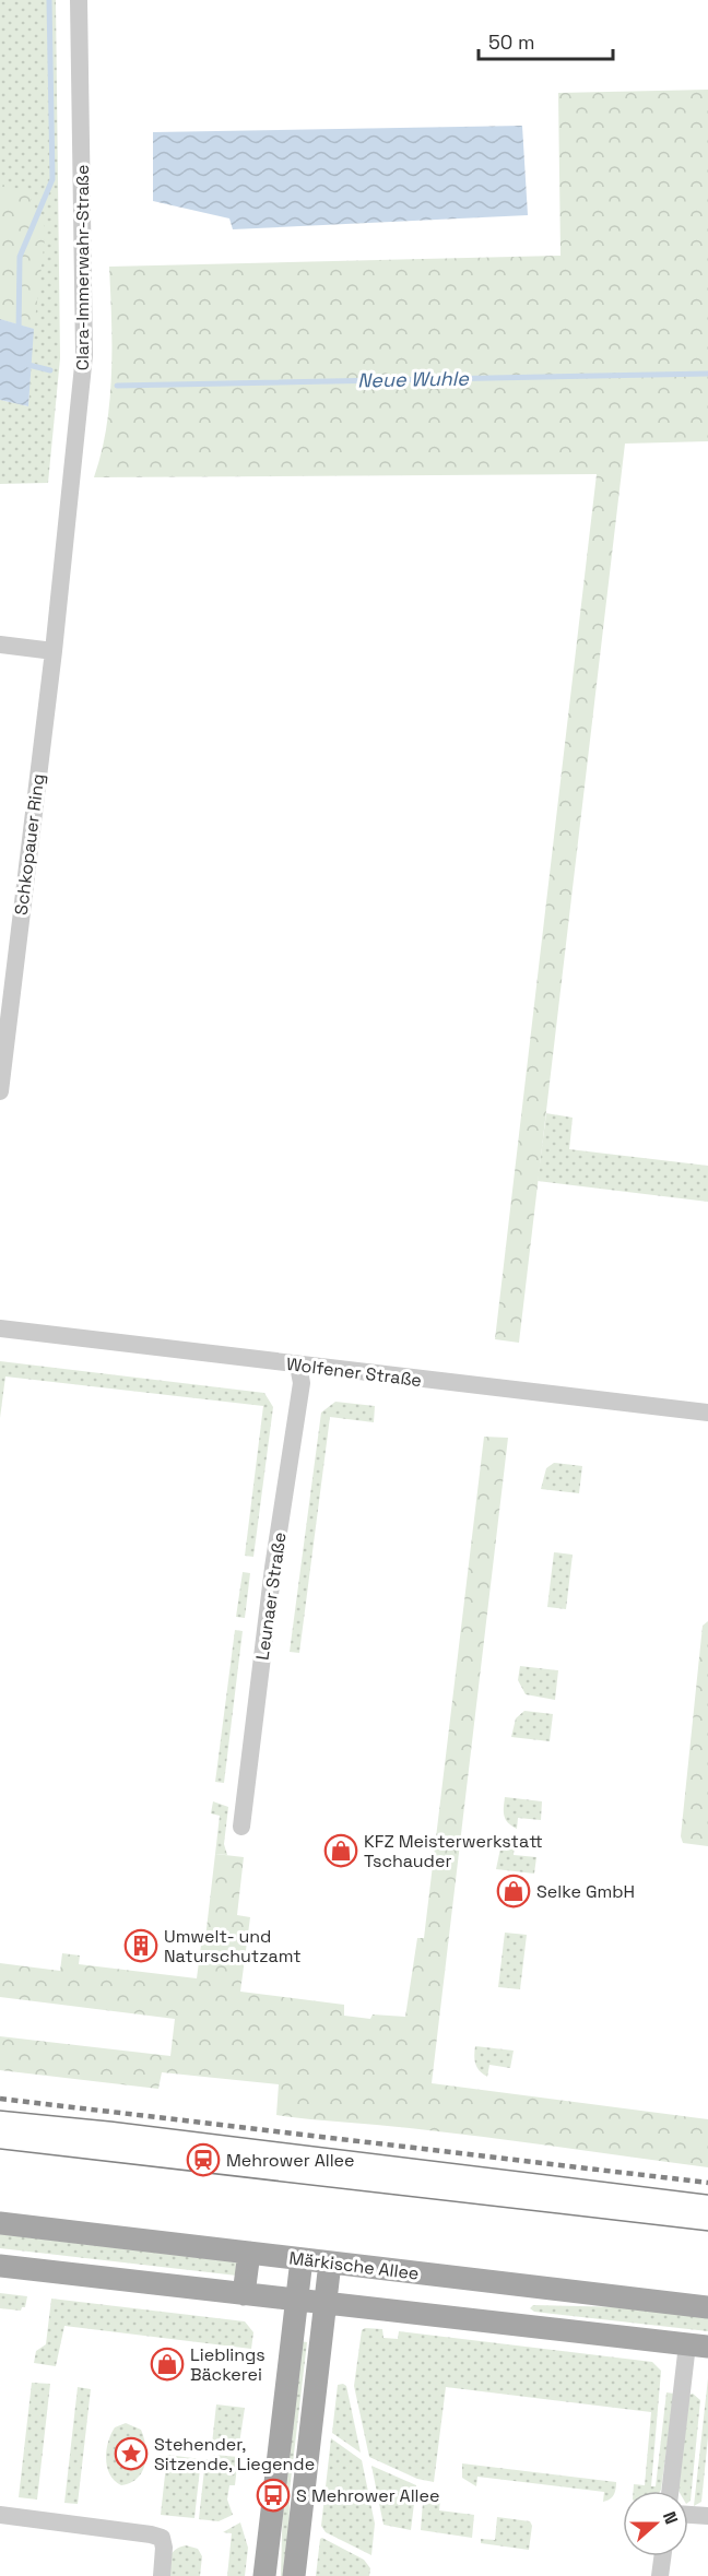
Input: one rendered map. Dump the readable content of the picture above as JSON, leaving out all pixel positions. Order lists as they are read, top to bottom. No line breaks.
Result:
{"streets":{"main road":["Märkische Allee"],"street":["Clara-Immerwahr-Straße","Schkopauer Ring","Wolfener Straße","Leunaer Straße"]},"crossings":[["Clara-Immerwahr-Straße","Schkopauer Ring"],["Wolfener Straße","Leunaer Straße"]],"water":["Neue Wuhle"],"places":{"shop":["KFZ Meisterwerkstatt Tschauder","Selke GmbH","Lieblings Bäckerei"],"building":["Umwelt- und Naturschutzamt"],"station":["Mehrower Allee"],"place":["Stehender, Sitzende, Liegende"],"bus stop":["S Mehrower Allee"]},"scale_bar":"50 m","north":"right"}
